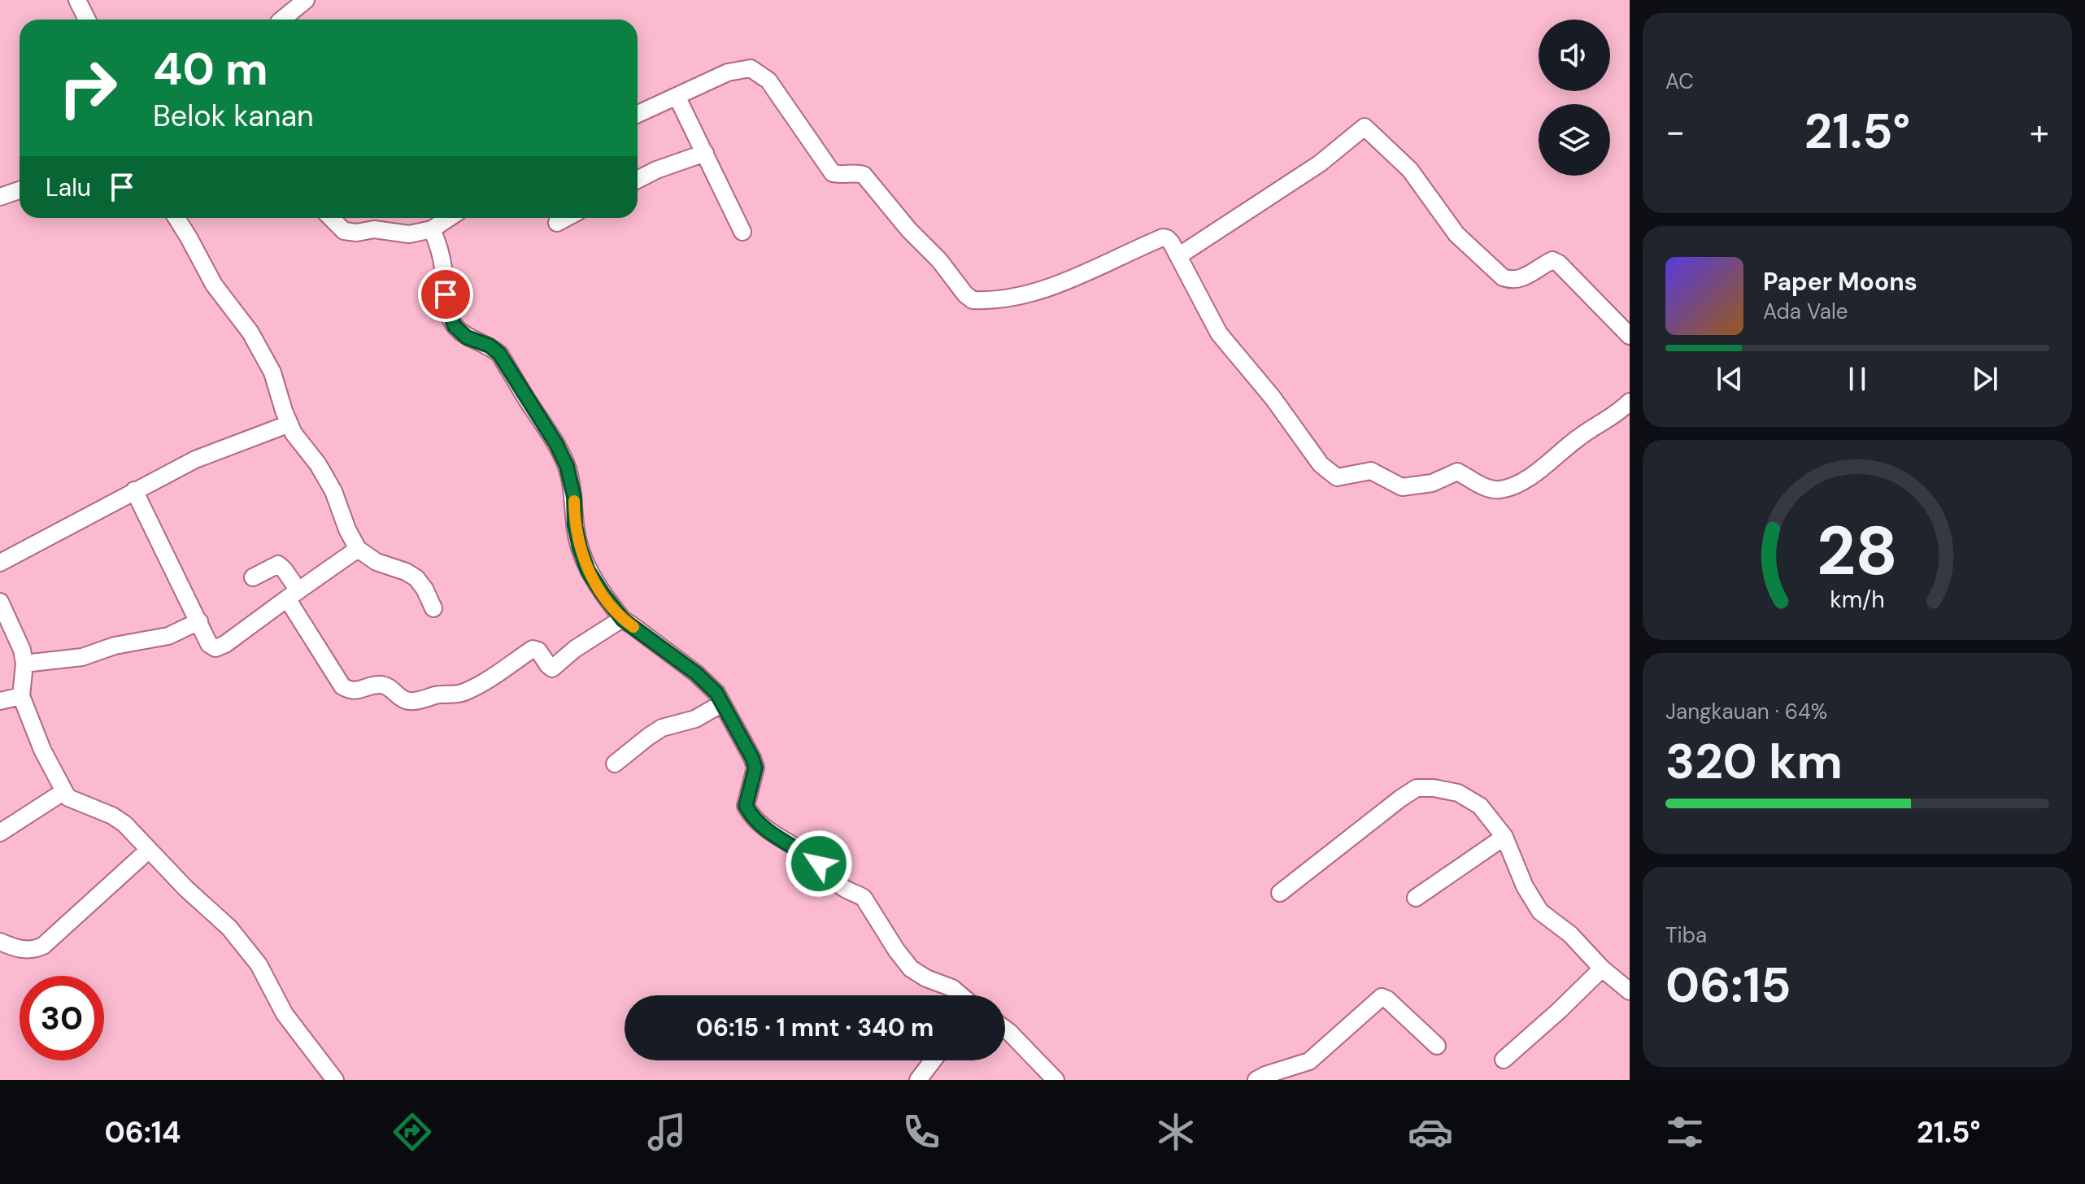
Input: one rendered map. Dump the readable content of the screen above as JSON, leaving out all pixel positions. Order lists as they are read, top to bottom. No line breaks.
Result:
{"page":{"tile":["AC",["Jangkauan · 64%","320 km"],["Tiba","06:15"]],"turn":["40 m","Belok kanan"],"heat":["−","21.5°","+"],"then":"Lalu","song":["Paper Moons","Ada Vale"],"limit":"30","trip":"06:15 · 1 mnt · 340 m","tabs":["06:14","21.5°"],"gauge":["28","km/h"]}}
